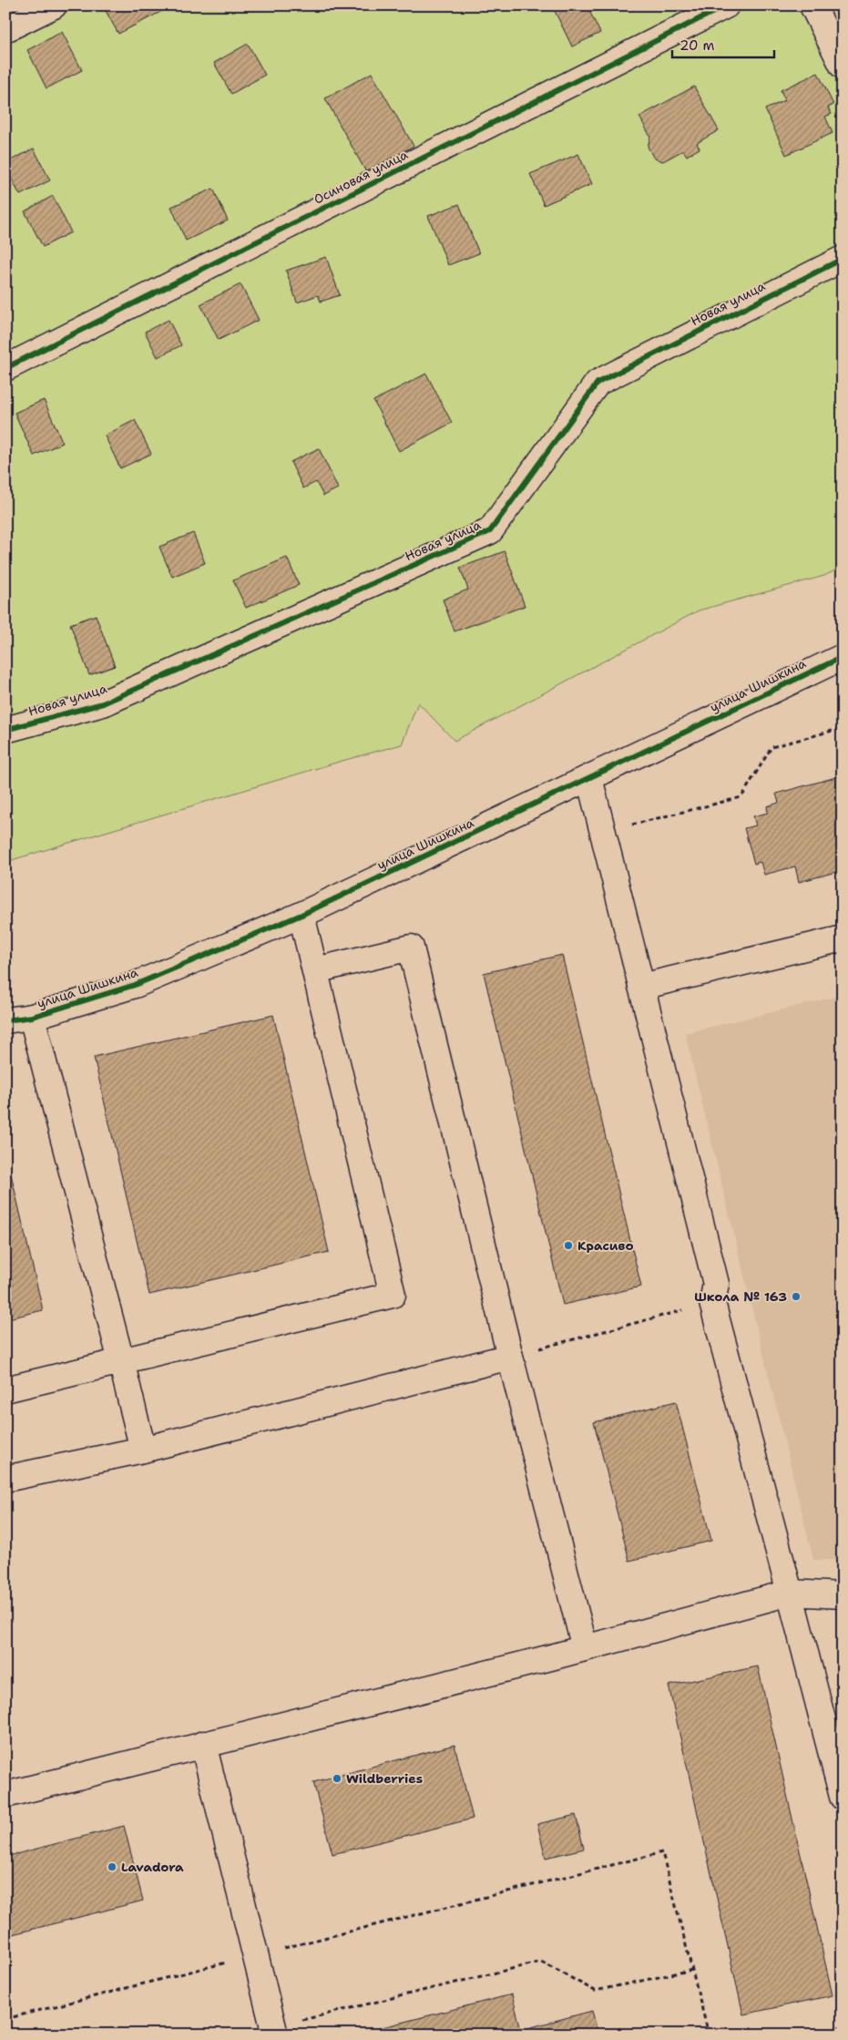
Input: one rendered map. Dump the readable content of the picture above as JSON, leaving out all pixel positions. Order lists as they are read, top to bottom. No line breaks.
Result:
{"streets":{"street":["Осиновая улица","Новая улица","улица Шишкина"]},"places":["Красиво","Школа № 163","Wildberries","Lavadora"],"scale_bar":"20 m"}
